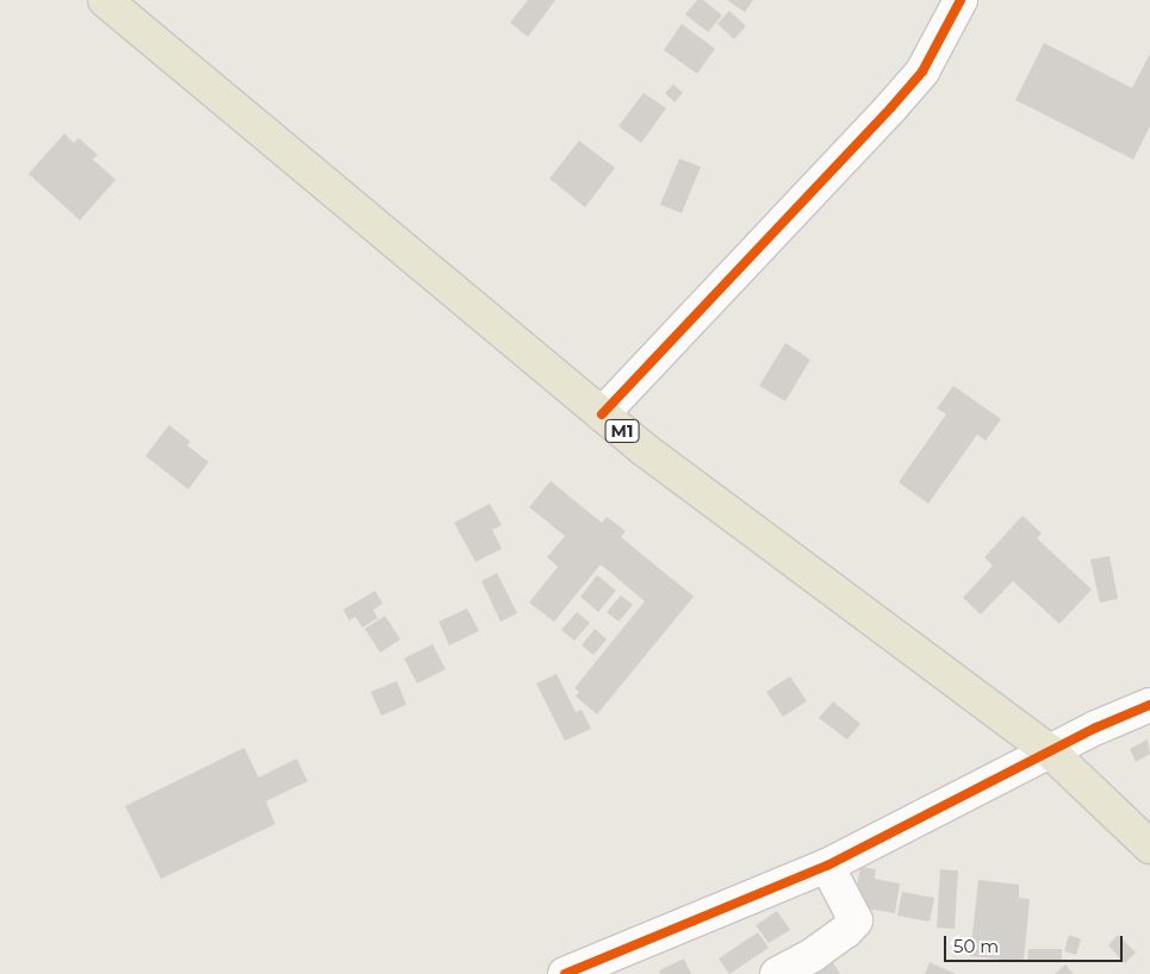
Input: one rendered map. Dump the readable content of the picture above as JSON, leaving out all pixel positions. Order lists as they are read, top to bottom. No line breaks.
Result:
{"streets":{"main road":["M1"]},"scale_bar":"50 m"}
